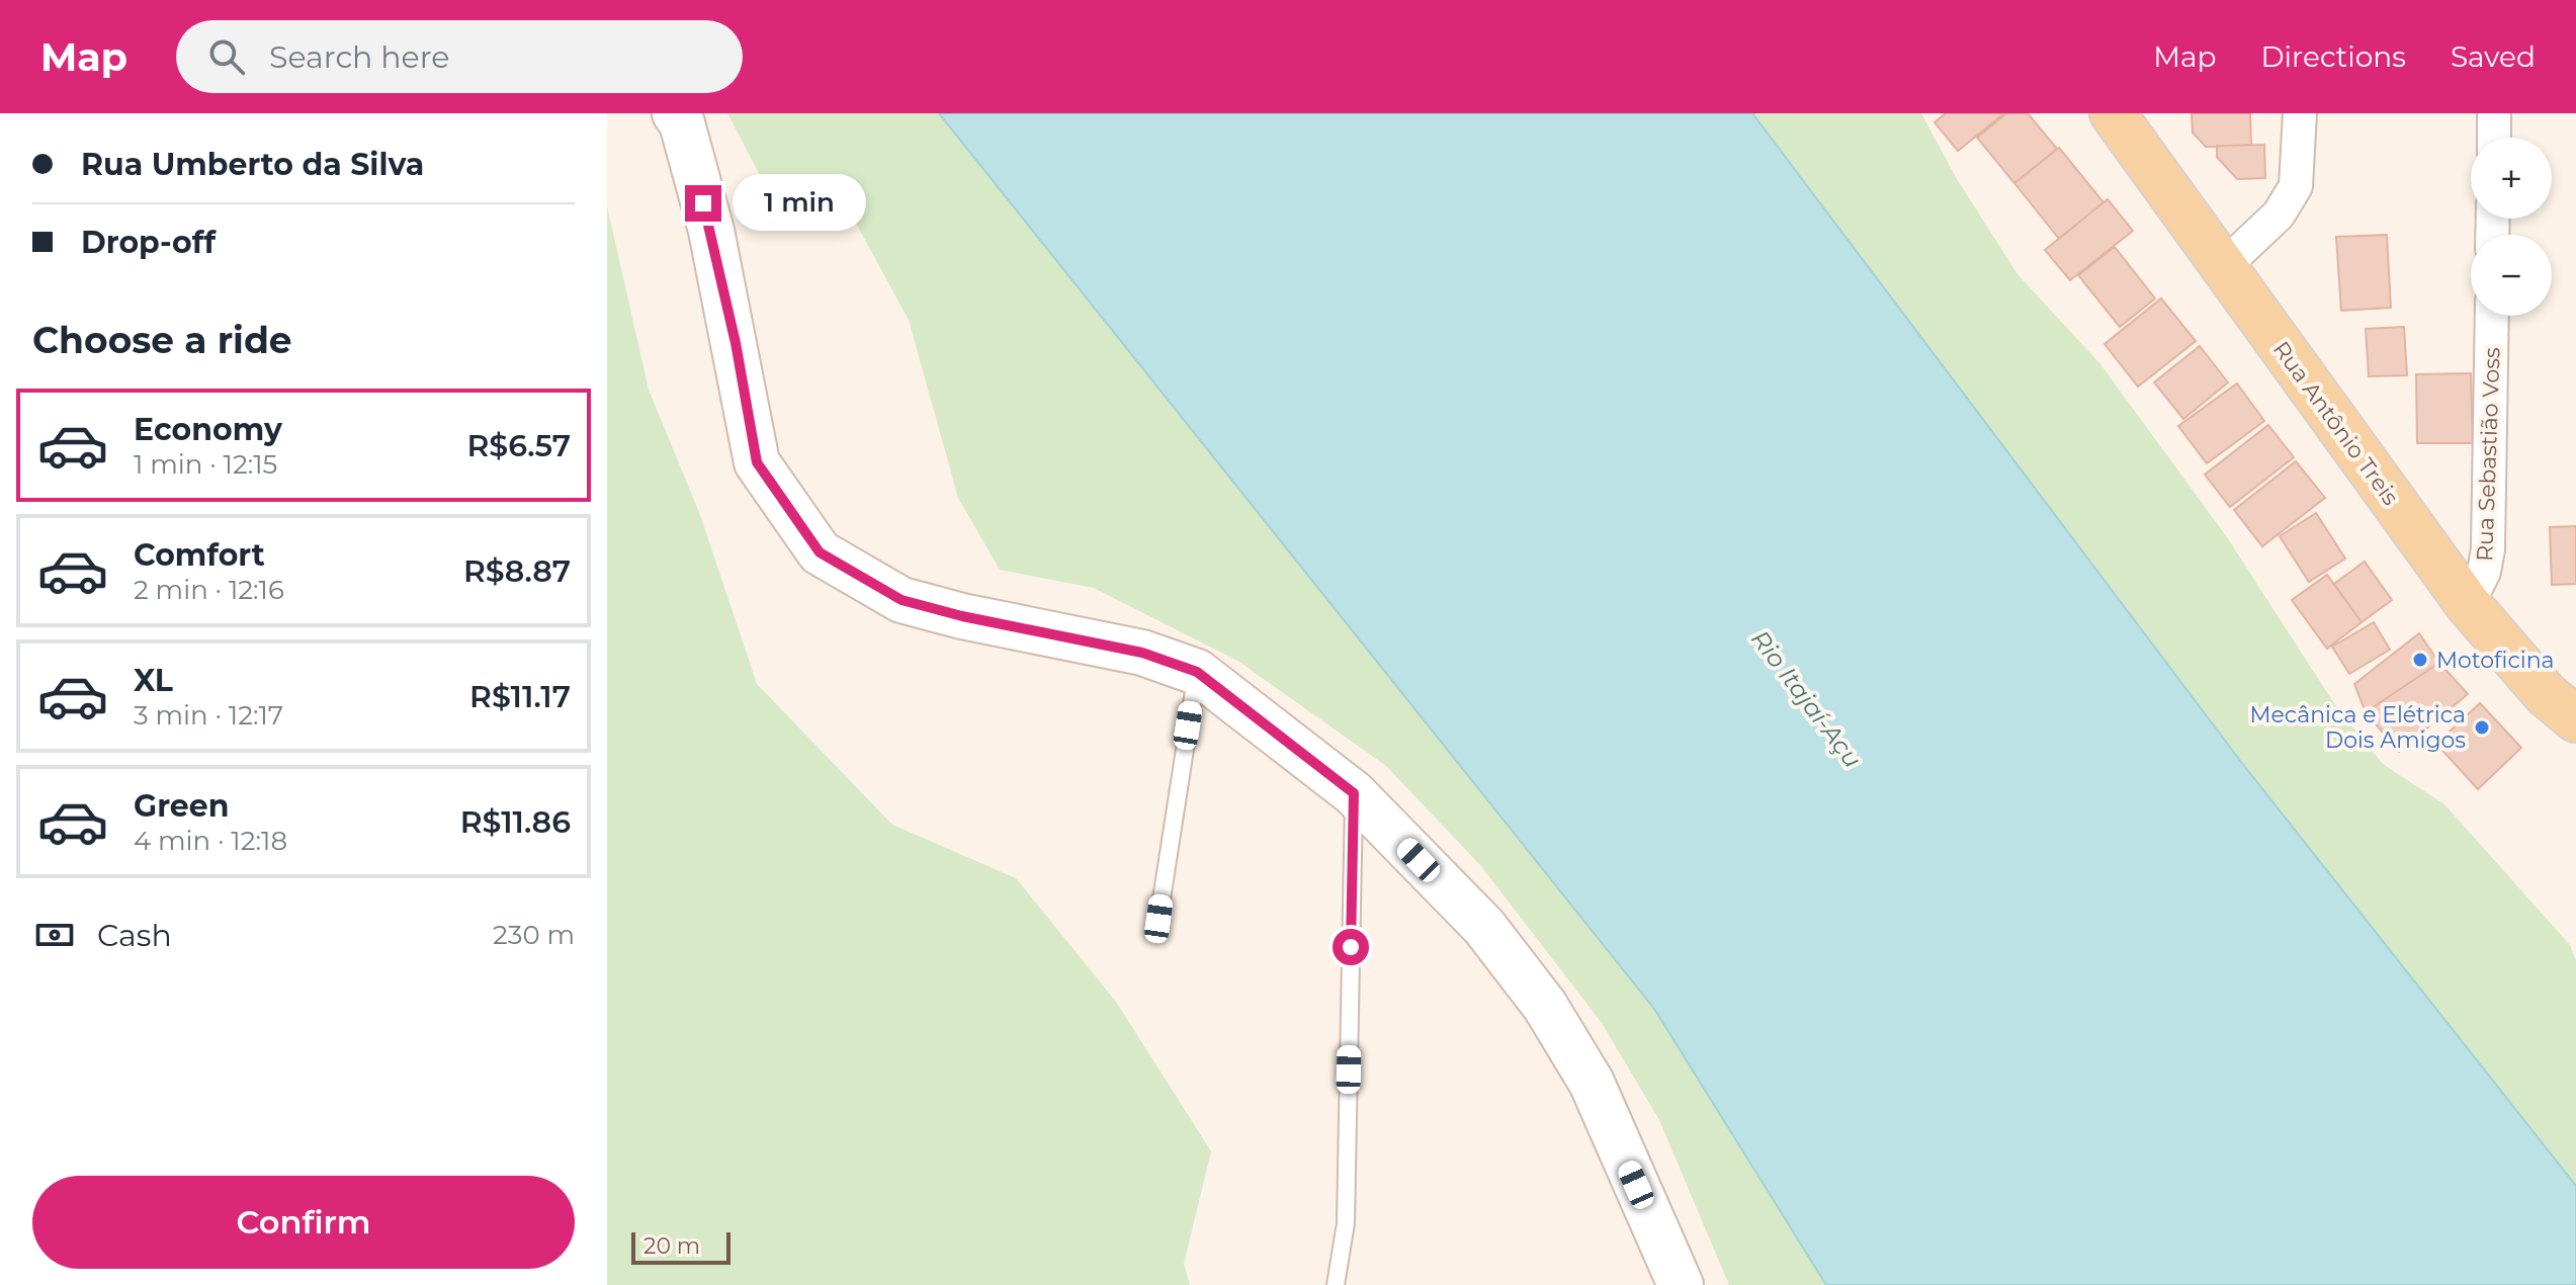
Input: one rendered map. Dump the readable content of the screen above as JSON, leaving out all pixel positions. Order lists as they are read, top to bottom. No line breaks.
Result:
{"streets":{"main road":["Rua Antônio Treis"],"street":["Rua Sebastião Voss"]},"crossings":[["Rua Antônio Treis","Rua Sebastião Voss"]],"water":["Rio Itajaí-Açu"],"places":["Motoficina","Mecânica e Elétrica Dois Amigos"],"scale_bar":"20 m","page":{"header":"Map","search":"Search here","nav":["Map","Directions","Saved"],"banner":["Rua Umberto da Silva","Drop-off"],"map_buttons":["+","−"],"bubble":"1 min","heading":"Choose a ride","list":[{"name":"Economy","note":"1 min · 12:15","value":"R$6.57"},{"name":"Comfort","note":"2 min · 12:16","value":"R$8.87"},{"name":"XL","note":"3 min · 12:17","value":"R$11.17"},{"name":"Green","note":"4 min · 12:18","value":"R$11.86"}],"pay":["Cash","230 m"],"buttons":"Confirm","scale":"20 m"}}
